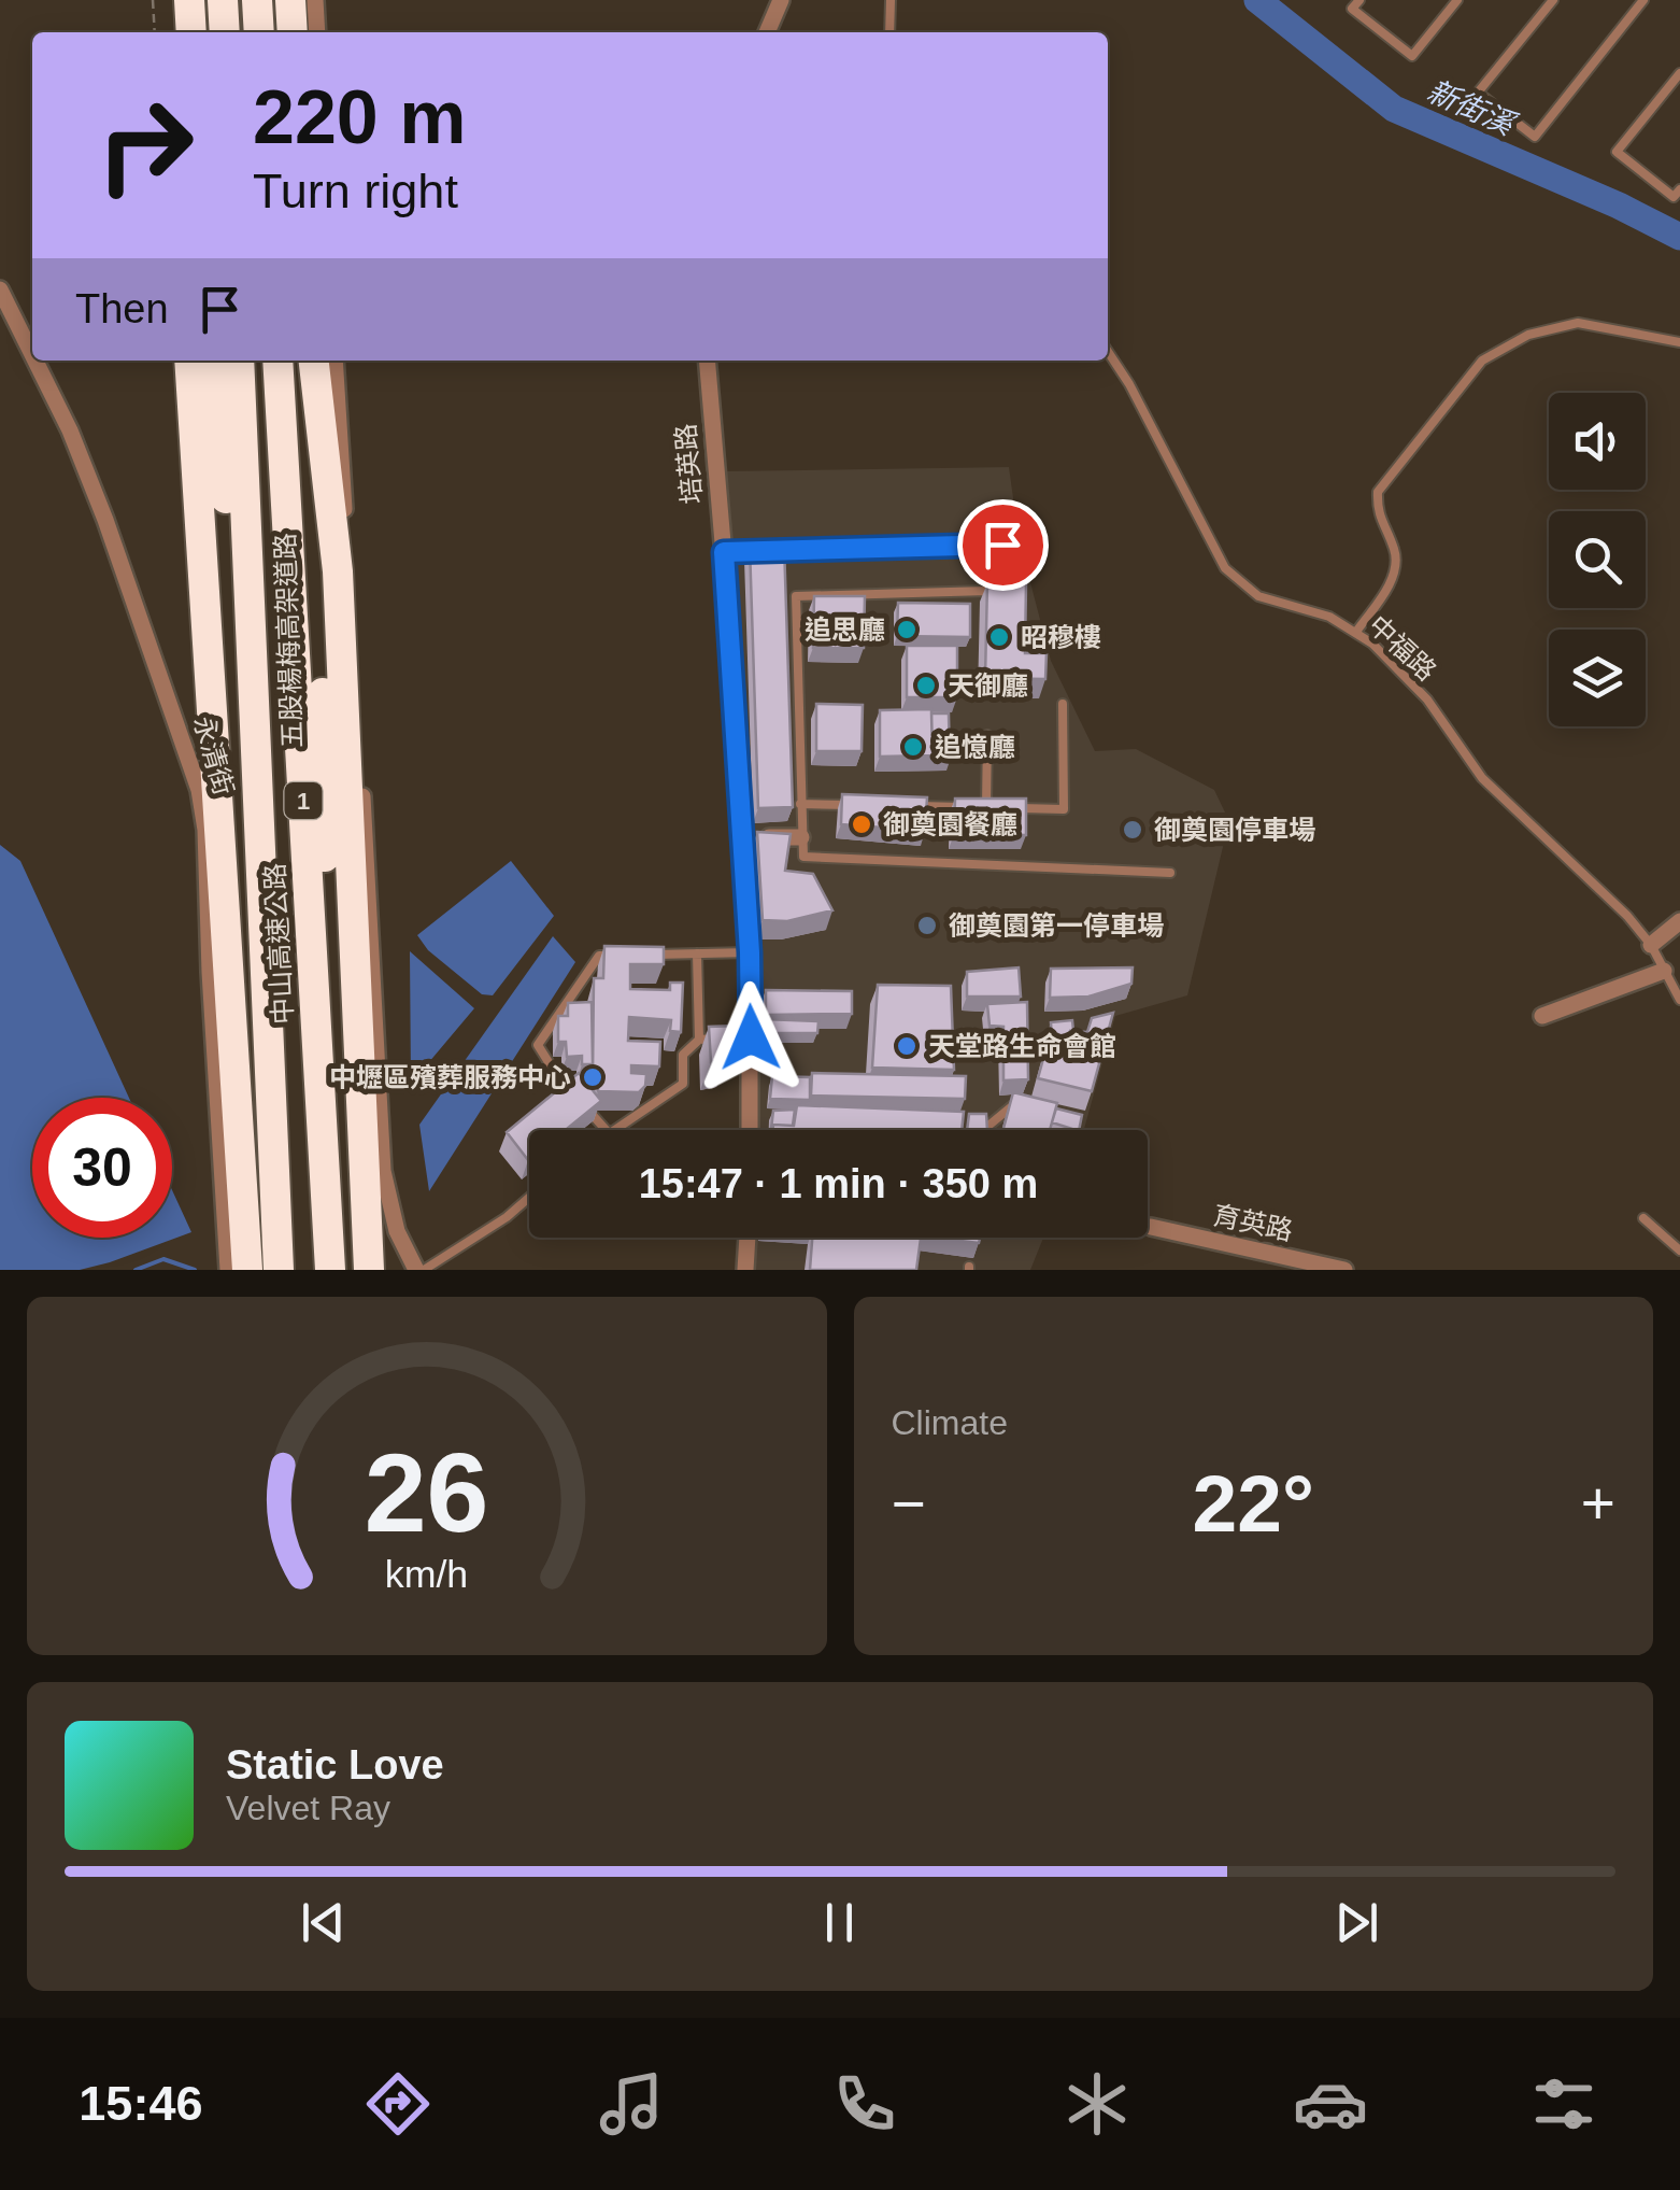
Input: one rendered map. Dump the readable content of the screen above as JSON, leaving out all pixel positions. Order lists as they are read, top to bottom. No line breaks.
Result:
{"streets":{"highway":["五股楊梅高架道路","1","中山高速公路"],"street":["培英路","永清街","育英路"],"lane":["中福路"]},"crossings":[["五股楊梅高架道路","中山高速公路"]],"water":["新街溪"],"places":["追思廳","昭穆樓","天御廳","追憶廳","御奠園餐廳","御奠園停車場","御奠園第一停車場","天堂路生命會館","中壢區殯葬服務中心"],"page":{"turn":["220 m","Turn right"],"then":"Then","limit":"30","trip":"15:47 · 1 min · 350 m","tile":"Climate","heat":["−","22°","+"],"song":["Static Love","Velvet Ray"],"tabs":"15:46","gauge":["26","km/h"]}}
